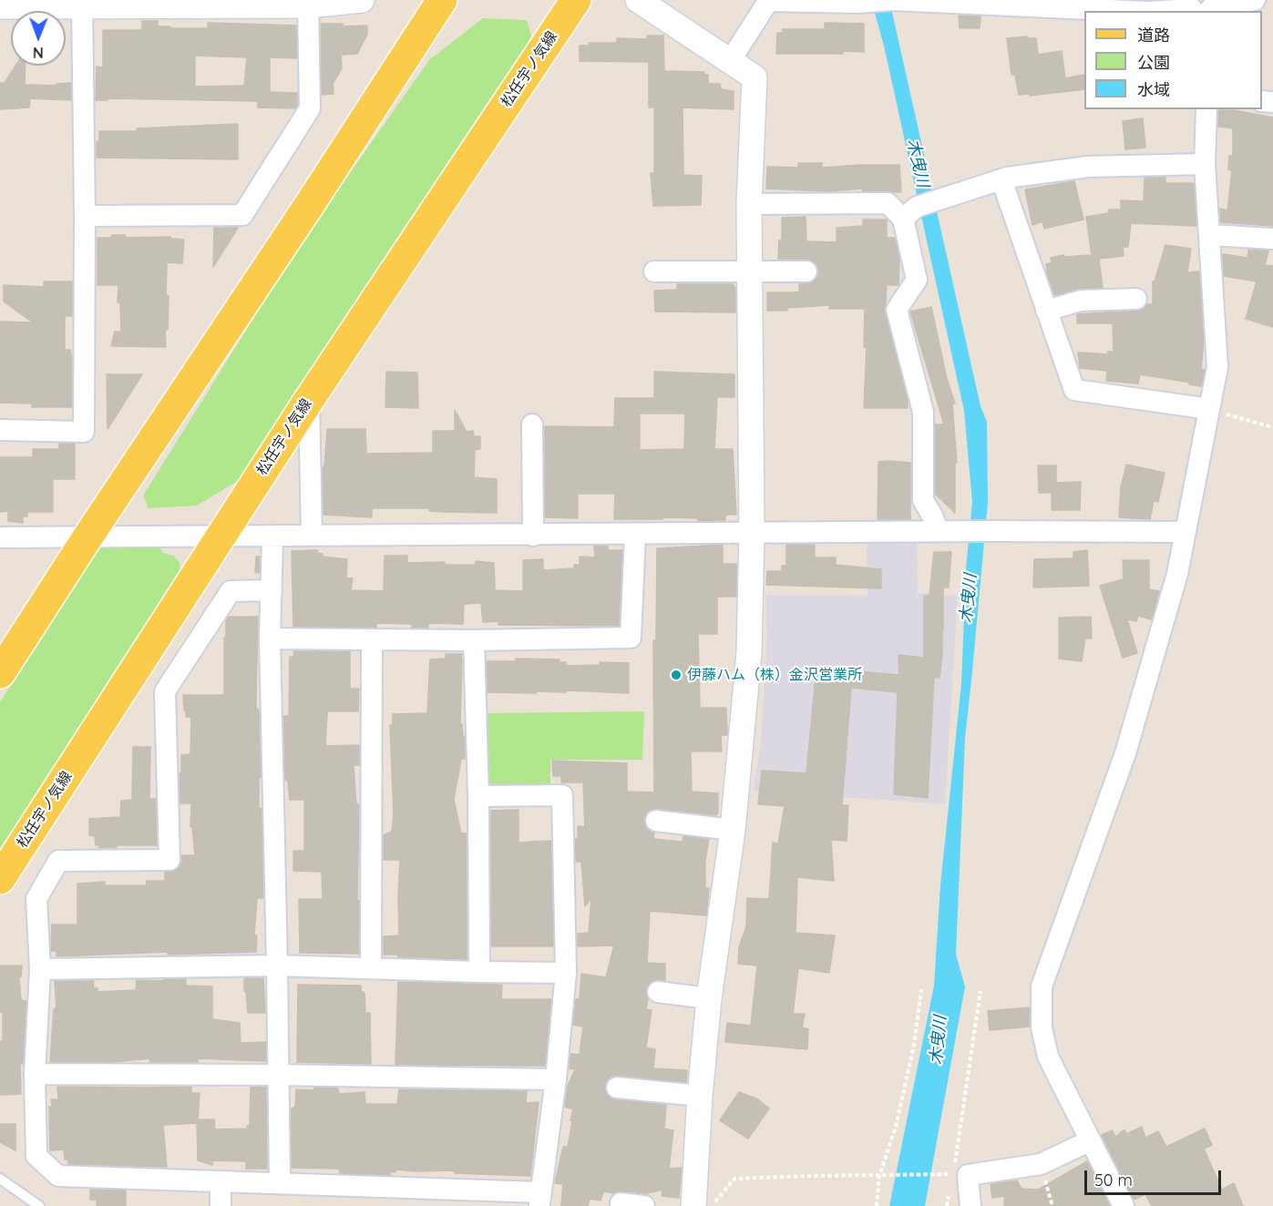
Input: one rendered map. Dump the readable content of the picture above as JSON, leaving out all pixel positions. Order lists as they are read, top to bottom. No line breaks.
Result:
{"streets":{"main road":["松任宇ノ気線"]},"water":["木曳川"],"places":["伊藤ハム（株）金沢営業所"],"legend":["道路","公園","水域"],"scale_bar":"50 m","north":"bottom"}
